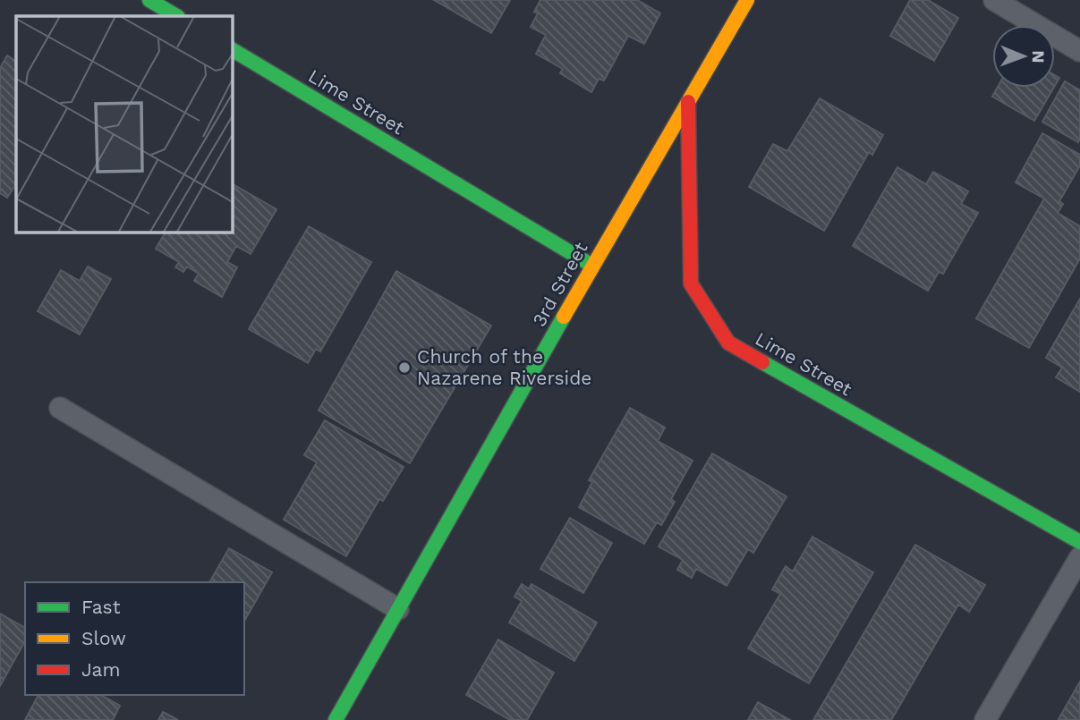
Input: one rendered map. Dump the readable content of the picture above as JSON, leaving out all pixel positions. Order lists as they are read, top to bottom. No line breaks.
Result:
{"streets":{"main road":["Lime Street","3rd Street"]},"crossings":[["Lime Street","3rd Street"]],"places":["Church of the Nazarene Riverside"],"legend":["Fast","Slow","Jam"],"north":"right"}
